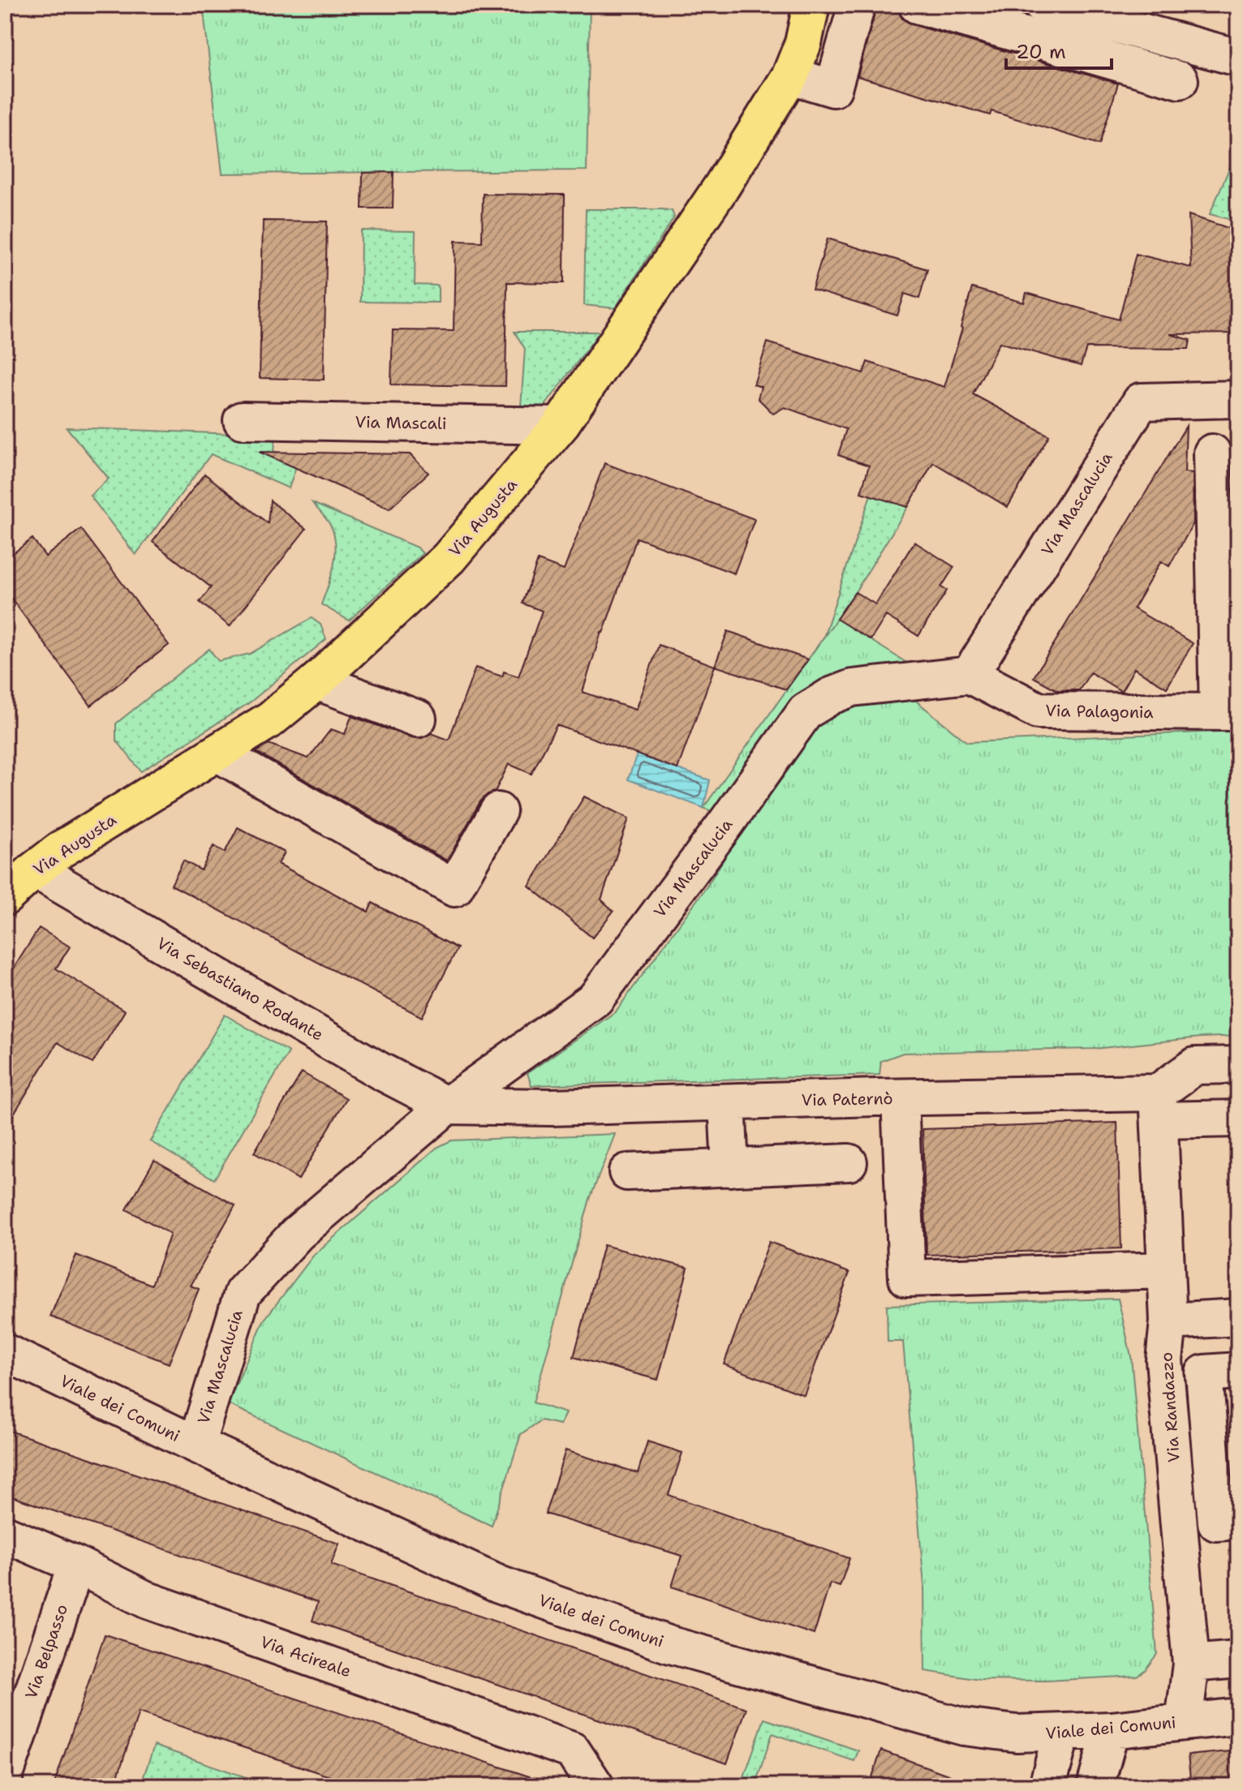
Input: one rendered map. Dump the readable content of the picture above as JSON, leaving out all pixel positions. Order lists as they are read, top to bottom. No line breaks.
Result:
{"streets":{"main road":["Via Augusta"],"street":["Via Mascali","Via Mascalucia","Via Palagonia","Via Sebastiano Rodante","Via Paternò","Via Randazzo","Viale dei Comuni","Via Belpasso","Via Acireale"]},"crossings":[["Via Mascali","Via Augusta"],["Via Mascalucia","Via Palagonia"],["Via Mascalucia","Via Sebastiano Rodante"],["Via Mascalucia","Via Paternò"],["Via Mascalucia","Viale dei Comuni"],["Via Augusta","Via Sebastiano Rodante"],["Via Sebastiano Rodante","Via Paternò"],["Via Paternò","Via Randazzo"],["Via Randazzo","Viale dei Comuni"],["Via Belpasso","Via Acireale"]],"scale_bar":"20 m"}
